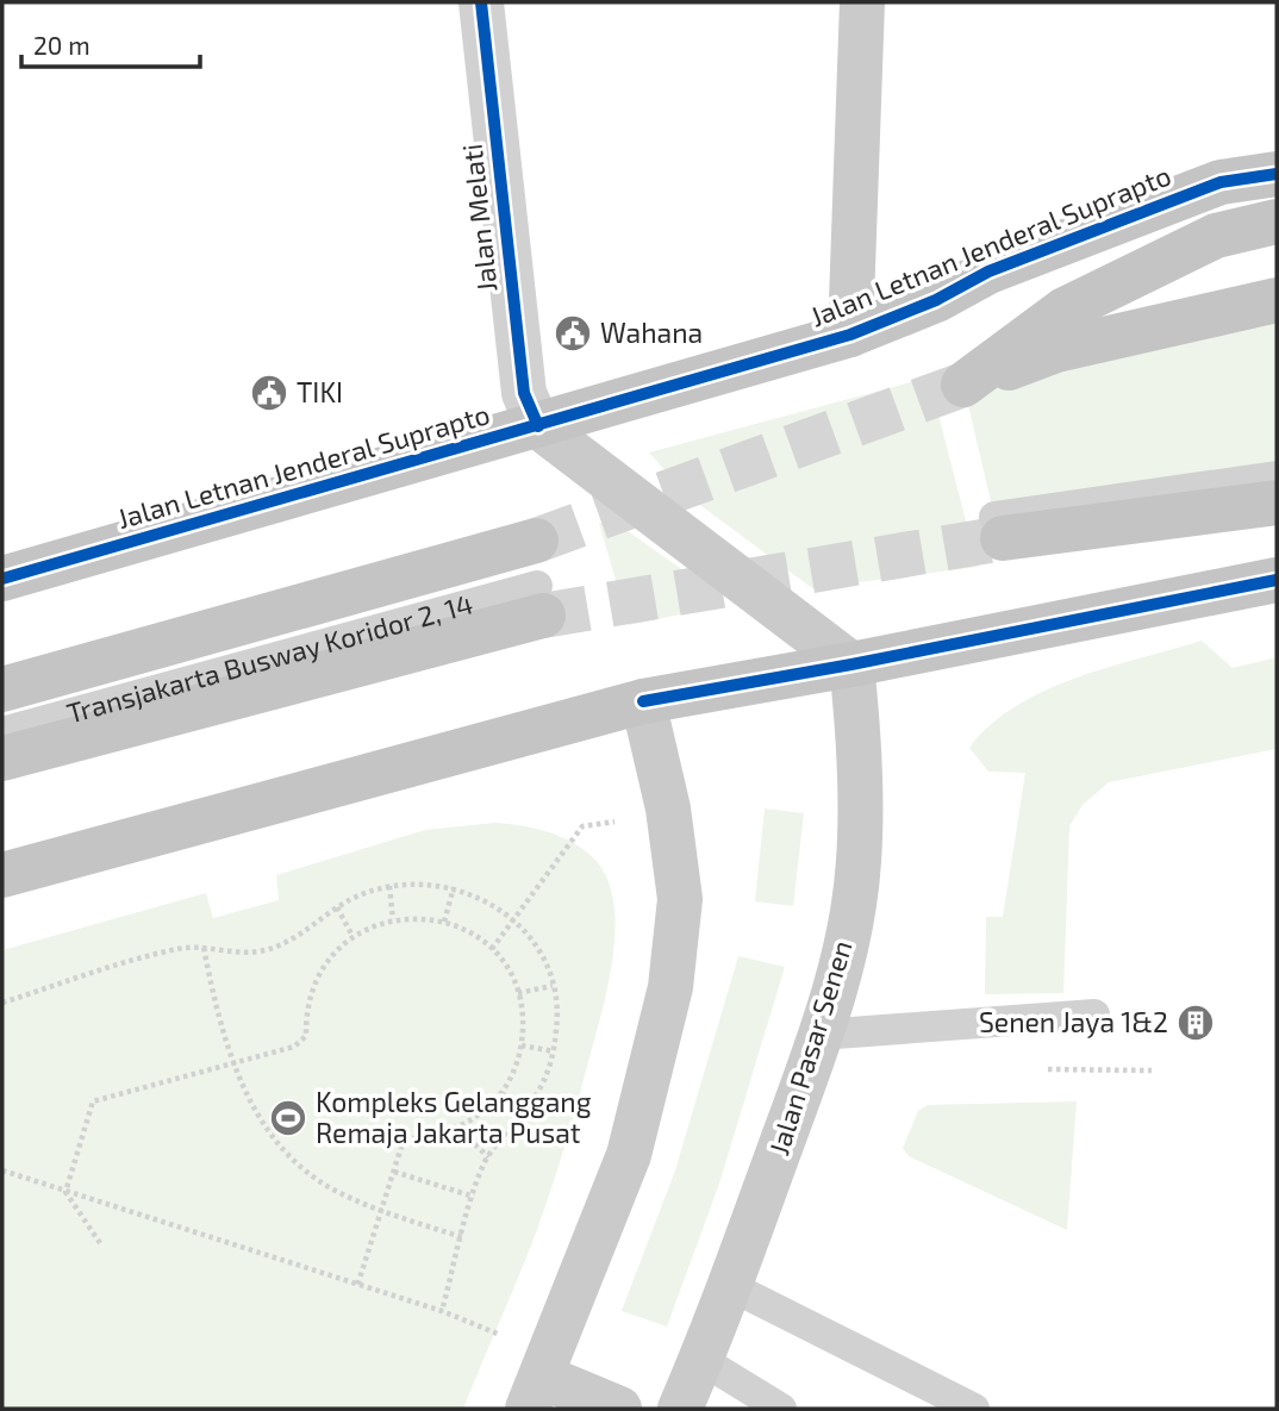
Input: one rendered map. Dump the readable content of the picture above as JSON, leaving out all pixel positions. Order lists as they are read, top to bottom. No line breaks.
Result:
{"streets":{"main road":["Jalan Letnan Jenderal Suprapto","Jalan Pasar Senen"],"street":["Jalan Melati"],"lane":["Transjakarta Busway Koridor 2, 14"]},"crossings":[["Jalan Melati","Jalan Letnan Jenderal Suprapto"]],"places":{"public building":["Wahana","TIKI"],"building":["Senen Jaya 1&2"],"sports":["Kompleks Gelanggang Remaja Jakarta Pusat"]},"scale_bar":"20 m"}
